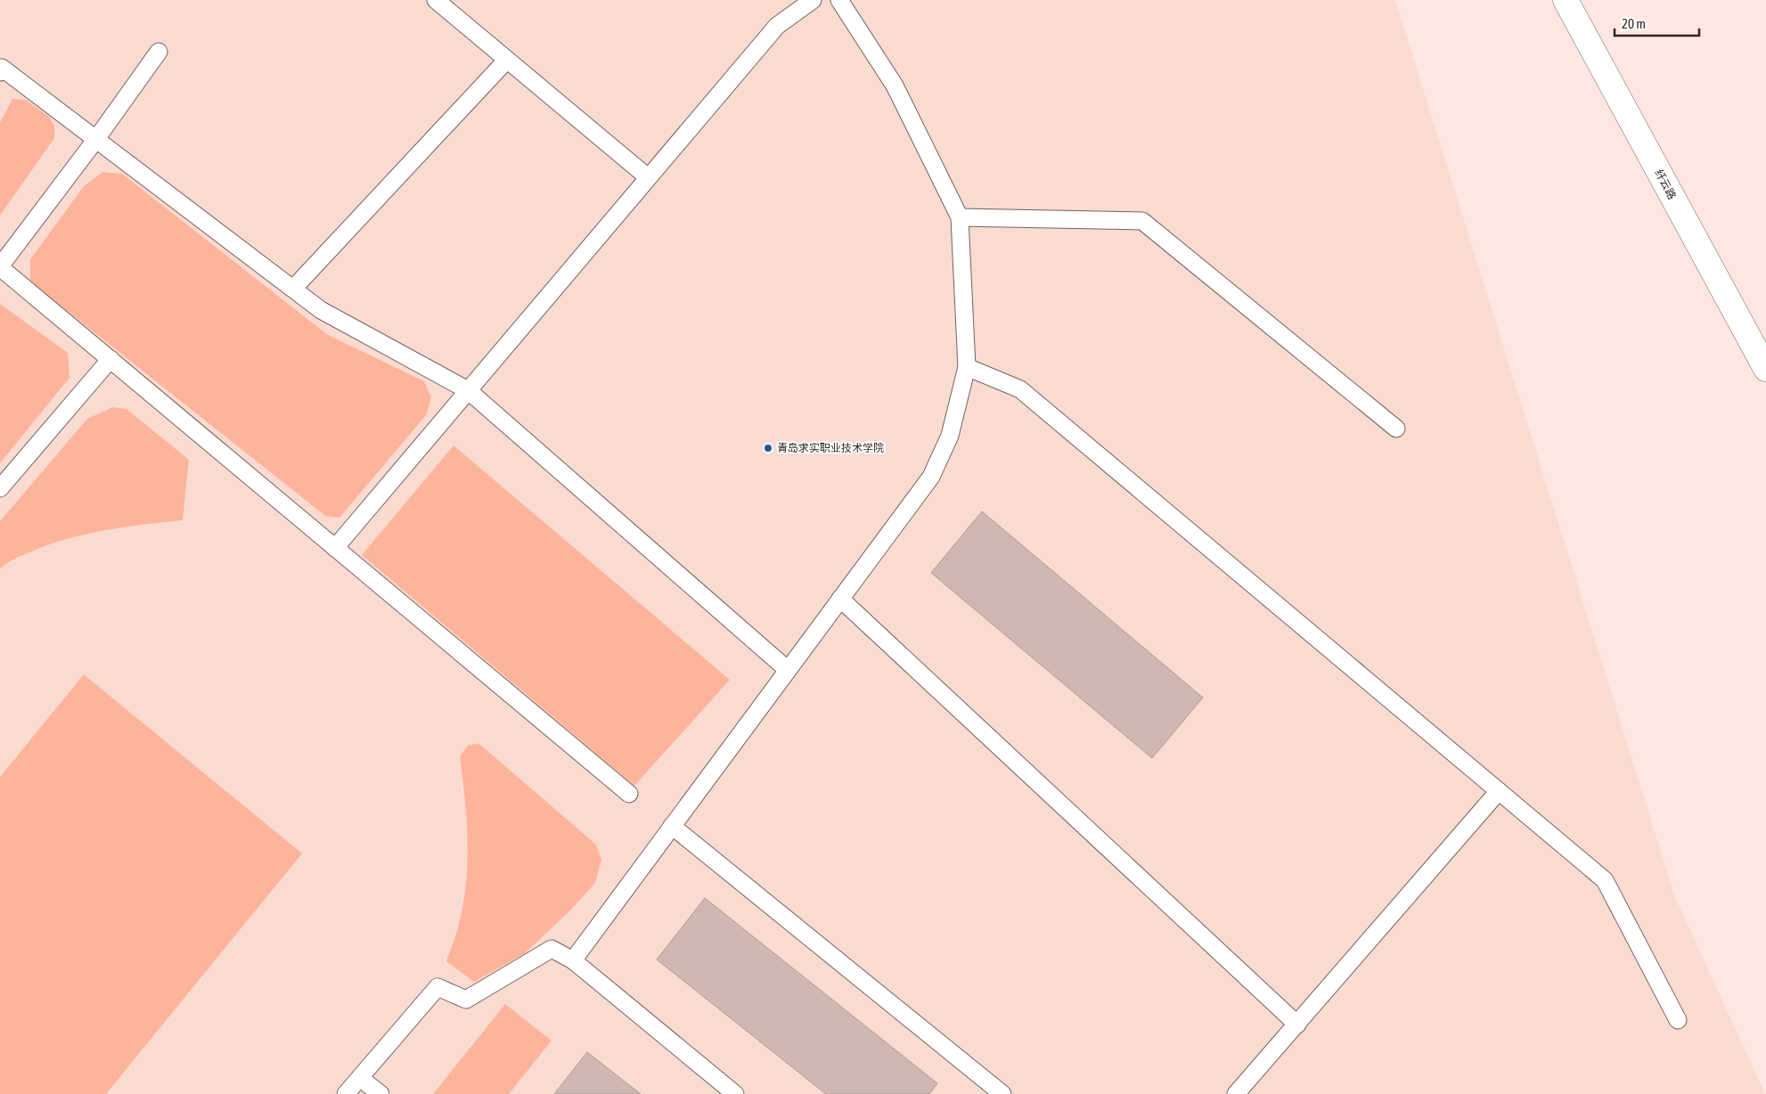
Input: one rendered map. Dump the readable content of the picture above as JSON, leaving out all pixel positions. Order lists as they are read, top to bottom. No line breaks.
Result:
{"streets":{"street":["纤云路"]},"places":["青岛求实职业技术学院"],"scale_bar":"20 m"}
